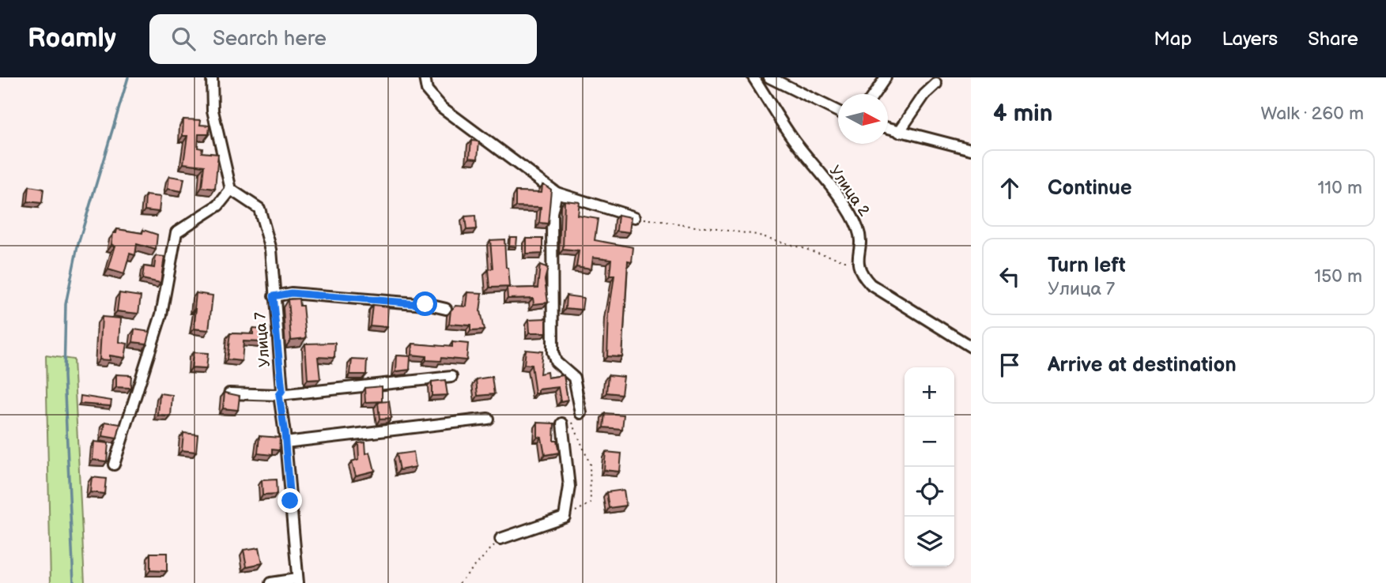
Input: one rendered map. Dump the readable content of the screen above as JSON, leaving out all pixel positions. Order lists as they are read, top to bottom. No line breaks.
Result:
{"streets":{"street":["Улица 2","Улица 7"]},"north":"right","page":{"header":"Roamly","search":"Search here","nav":["Map","Layers","Share"],"heading":["4 min","Walk · 260 m"],"list":[["Continue","110 m"],["Turn left","Улица 7","150 m"],"Arrive at destination"],"map_buttons":["+","−"]}}
